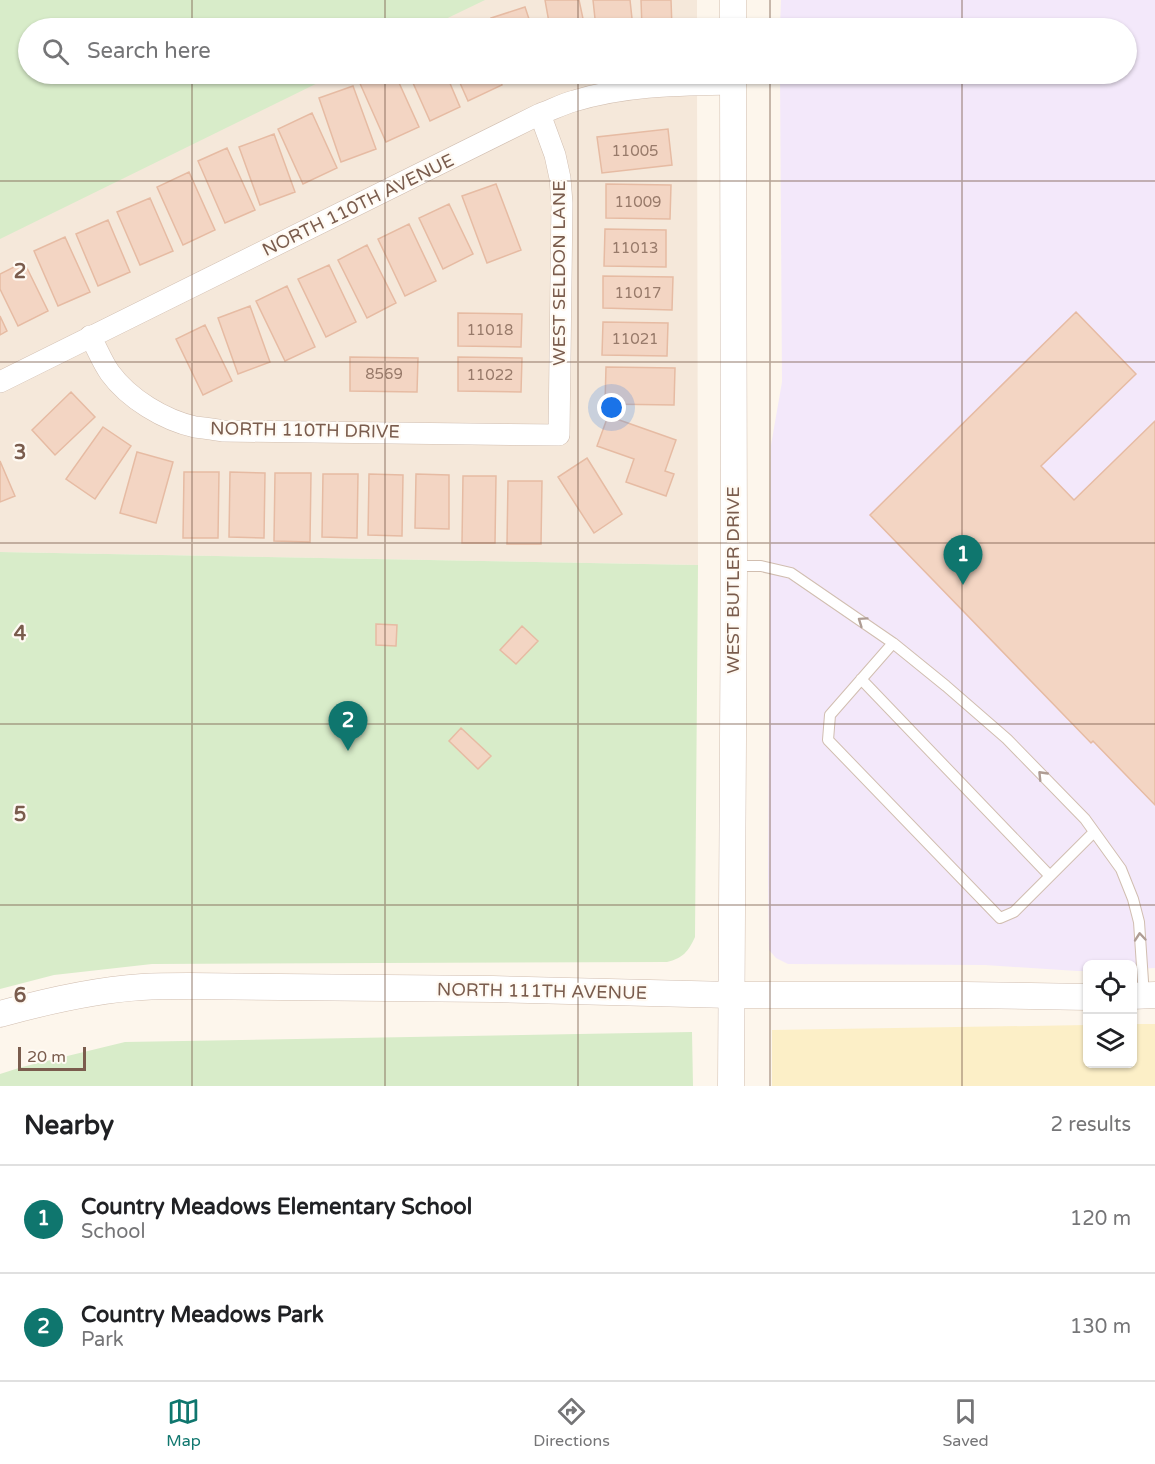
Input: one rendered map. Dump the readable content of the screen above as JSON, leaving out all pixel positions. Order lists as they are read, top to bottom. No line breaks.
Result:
{"streets":{"street":["NORTH 110TH AVENUE","WEST SELDON LANE","NORTH 110TH DRIVE","WEST BUTLER DRIVE","NORTH 111TH AVENUE"]},"crossings":[["NORTH 110TH AVENUE","WEST SELDON LANE"],["NORTH 110TH AVENUE","NORTH 110TH DRIVE"],["WEST SELDON LANE","NORTH 110TH DRIVE"],["WEST BUTLER DRIVE","NORTH 111TH AVENUE"]],"house_numbers":["11005","11009","11013","11017","11018","11021","8569","11022"],"scale_bar":"20 m","page":{"search":"Search here","pins":["1","2"],"scale":"20 m","heading":["Nearby","2 results"],"list":[{"mark":"1","name":"Country Meadows Elementary School","note":"School","value":"120 m"},{"mark":"2","name":"Country Meadows Park","note":"Park","value":"130 m"}],"nav":["Map","Directions","Saved"]},"grid":{"rows":["2","3","4","5","6"]}}
